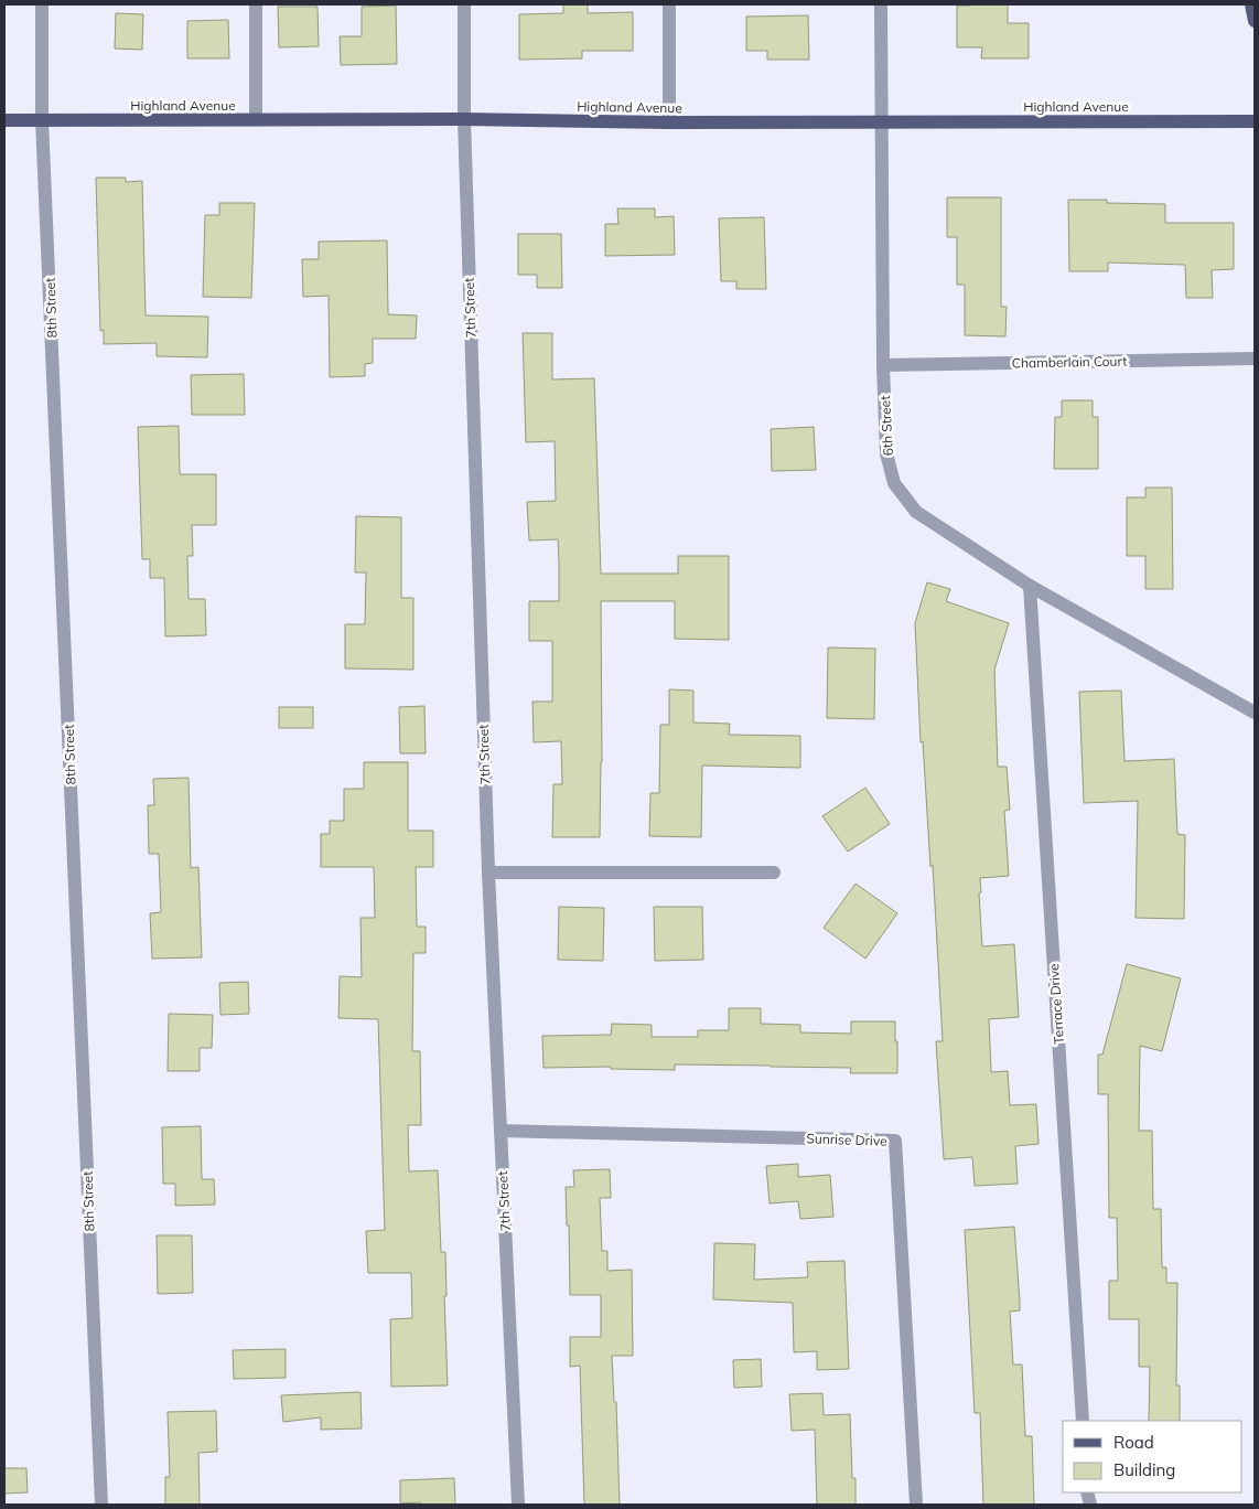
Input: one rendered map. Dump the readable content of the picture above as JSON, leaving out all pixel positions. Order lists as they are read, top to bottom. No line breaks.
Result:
{"streets":{"main road":["Highland Avenue"],"street":["8th Street","7th Street","Chamberlain Court","6th Street","Terrace Drive","Sunrise Drive"]},"crossings":[["Highland Avenue","8th Street"],["Highland Avenue","7th Street"],["Highland Avenue","6th Street"],["7th Street","Sunrise Drive"],["Chamberlain Court","6th Street"],["6th Street","Terrace Drive"]],"legend":["Road","Building"]}
